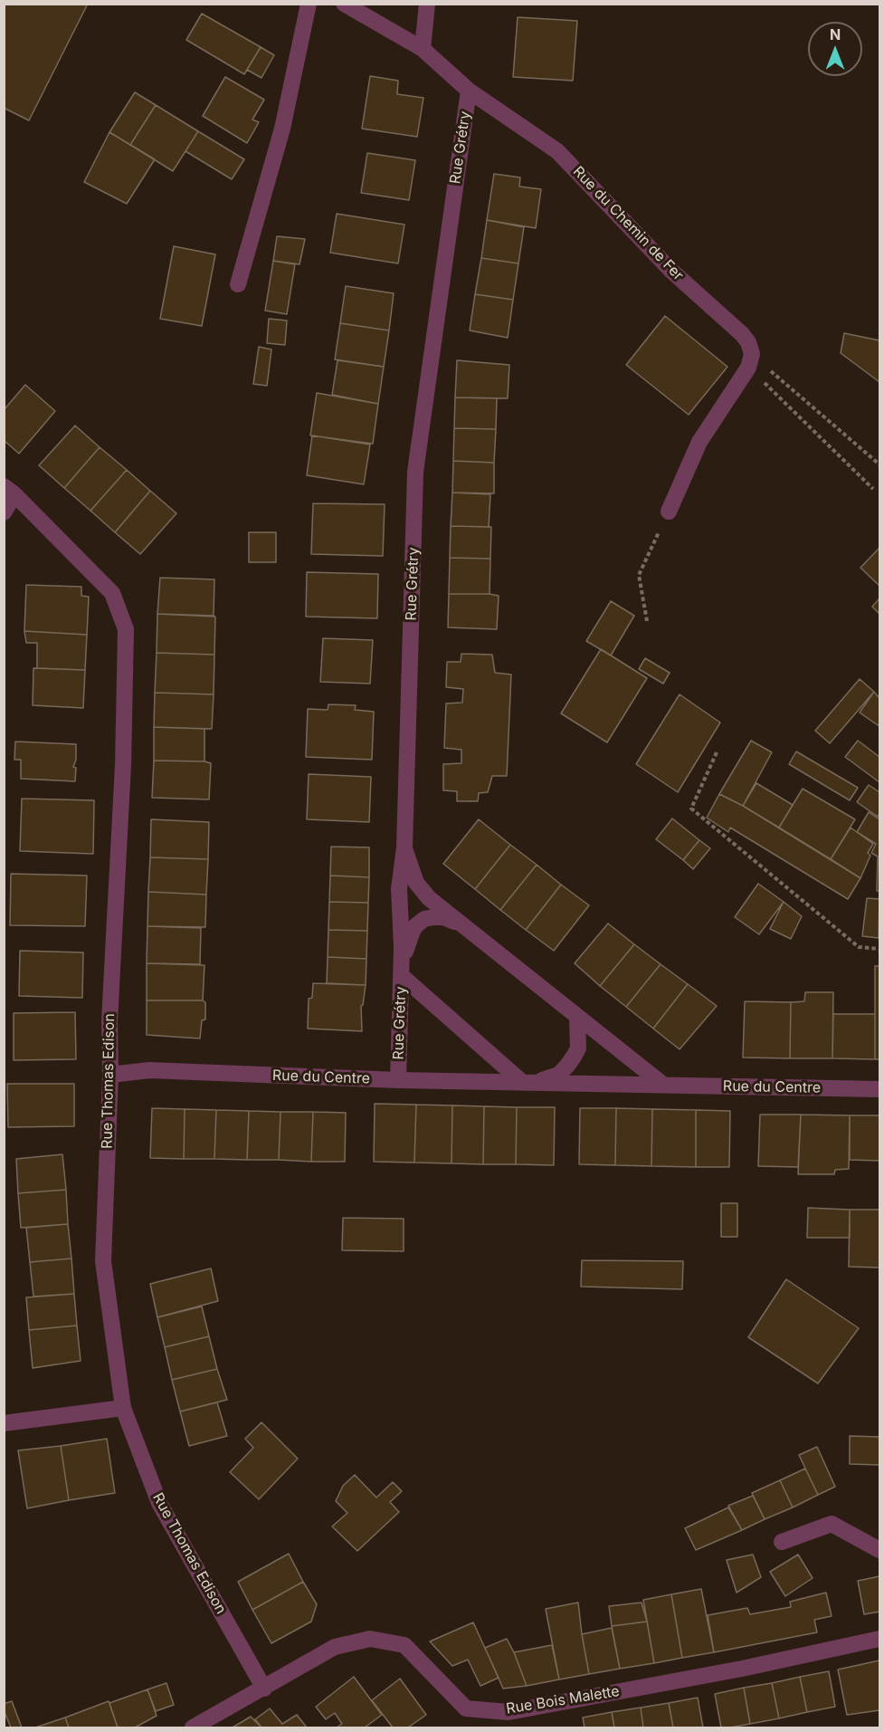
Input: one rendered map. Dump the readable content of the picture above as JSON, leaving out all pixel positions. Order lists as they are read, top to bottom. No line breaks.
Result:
{"streets":{"street":["Rue Grétry","Rue du Chemin de Fer","Rue du Centre","Rue Thomas Edison","Rue Bois Malette"]},"crossings":[["Rue Grétry","Rue du Chemin de Fer"],["Rue Grétry","Rue du Centre"],["Rue du Centre","Rue Thomas Edison"],["Rue Thomas Edison","Rue Bois Malette"]],"north":"top"}
